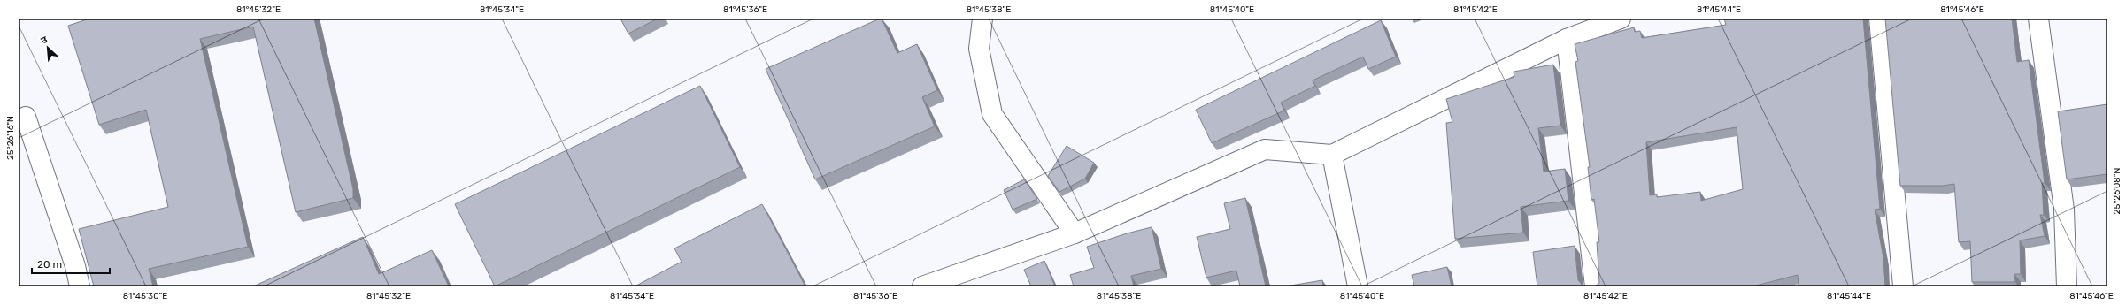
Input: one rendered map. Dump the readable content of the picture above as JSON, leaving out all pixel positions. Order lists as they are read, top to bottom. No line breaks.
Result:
{"scale_bar":"20 m","north":"top left","coordinates":["81°45'32\"E","81°45'34\"E","81°45'36\"E","81°45'38\"E","81°45'40\"E","81°45'42\"E","81°45'44\"E","81°45'46\"E","25°26'16\"N","25°26'08\"N","81°45'30\"E"]}
